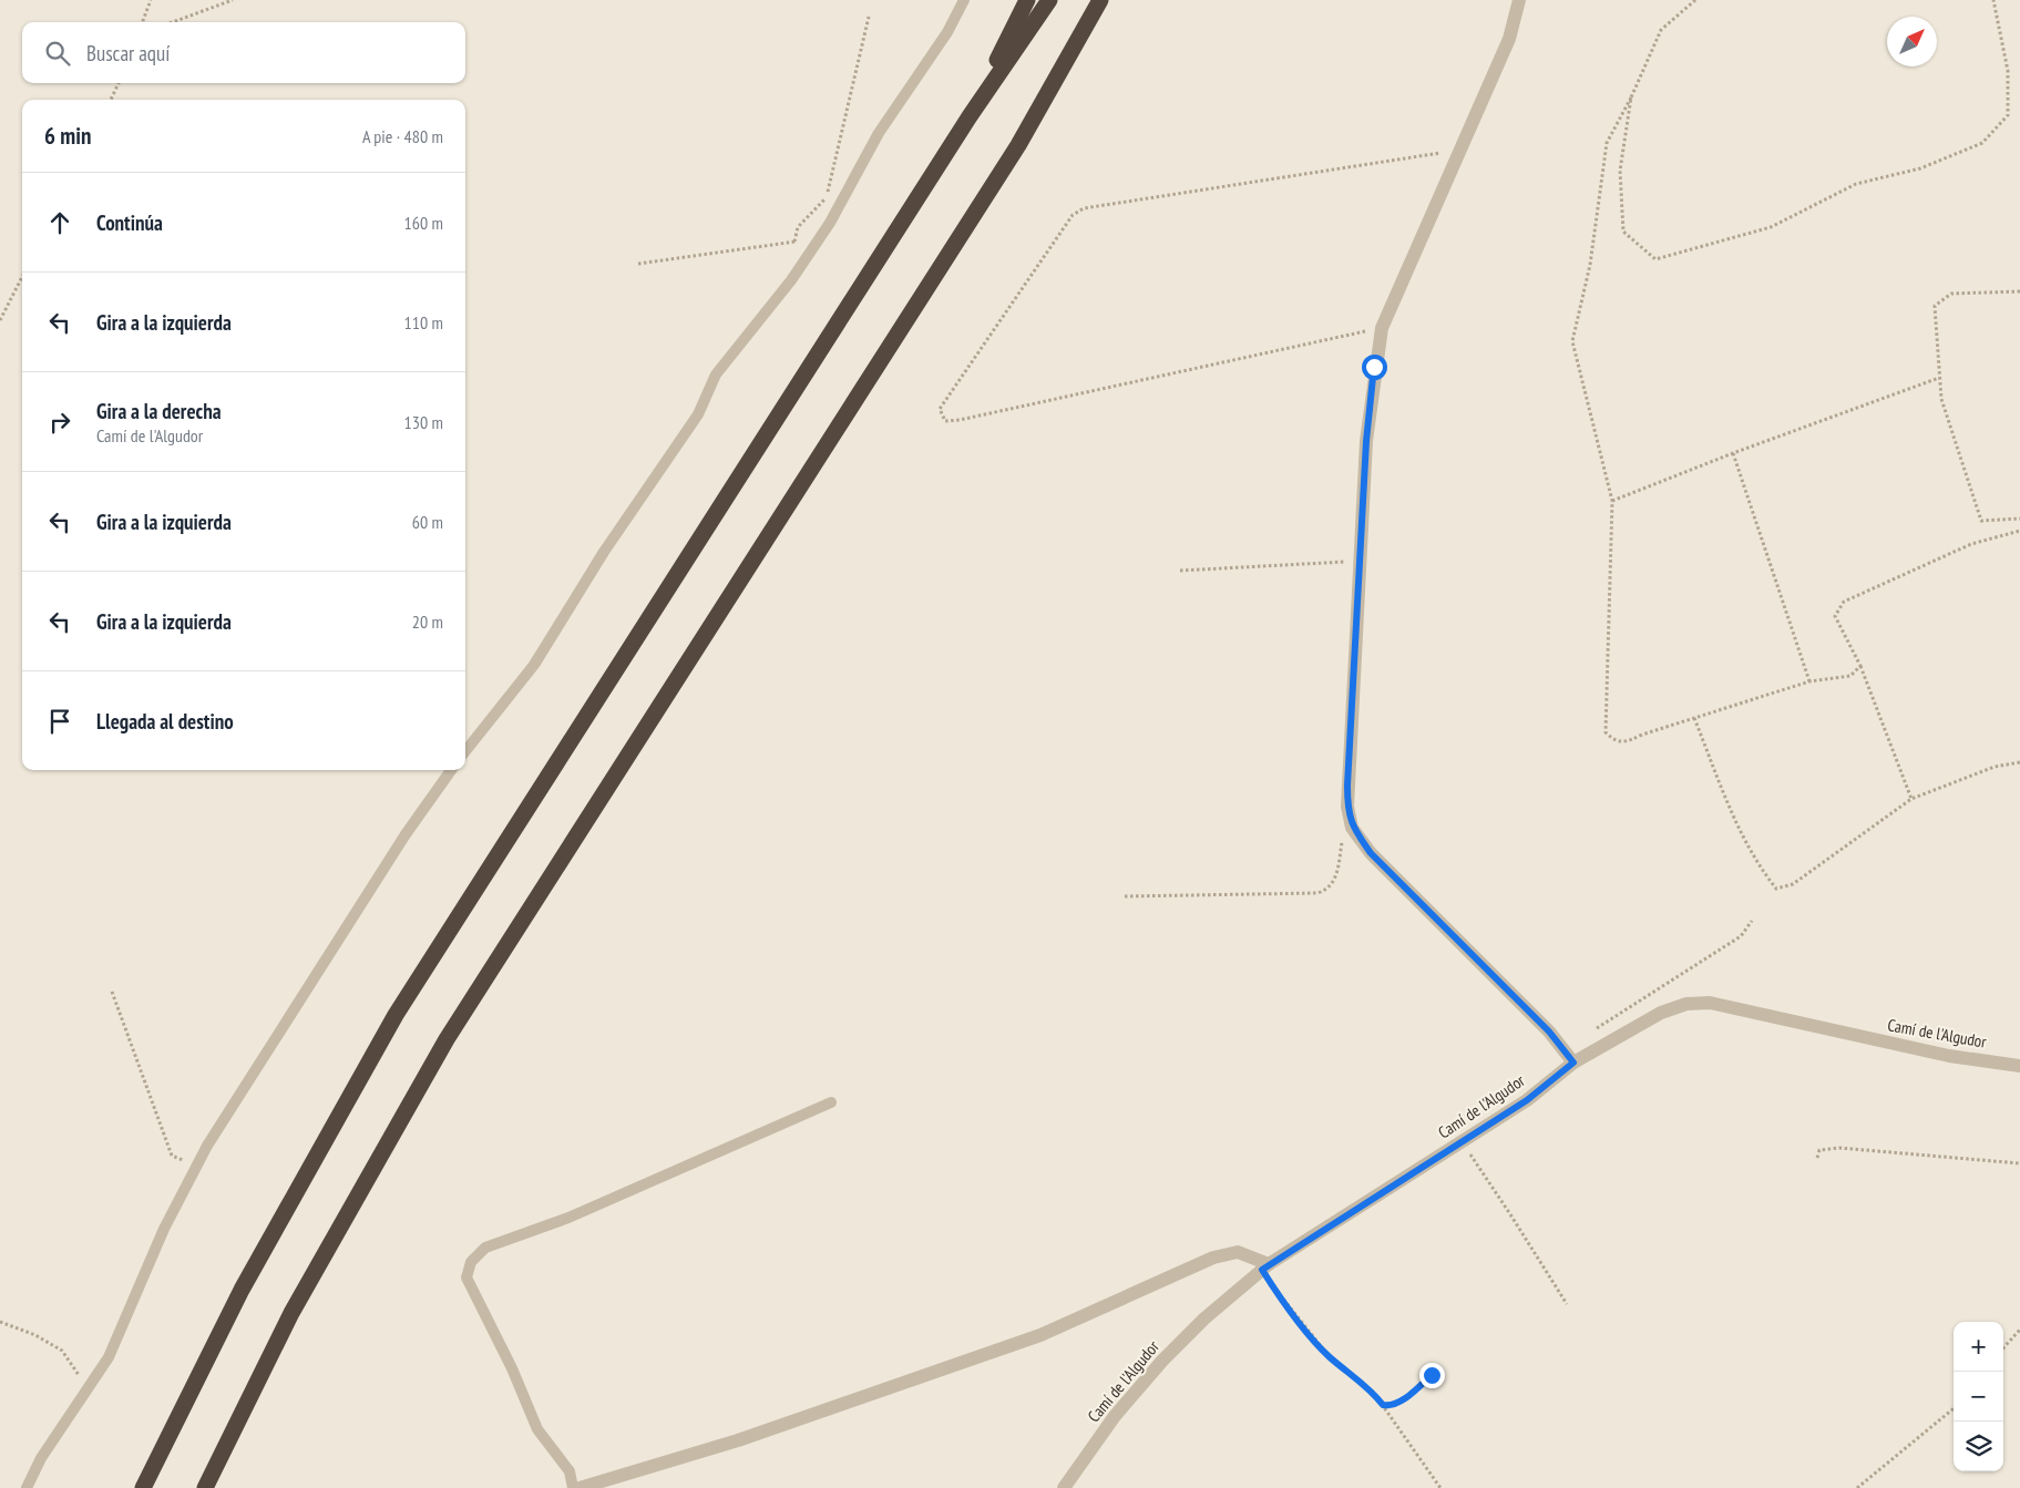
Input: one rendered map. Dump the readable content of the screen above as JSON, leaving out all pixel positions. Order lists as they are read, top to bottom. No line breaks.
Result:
{"streets":{"street":["Camí de l'Algudor"]},"north":"top right","page":{"search":"Buscar aquí","heading":["6 min","A pie · 480 m"],"list":[["Continúa","160 m"],["Gira a la izquierda","110 m"],["Gira a la derecha","Camí de l'Algudor","130 m"],["Gira a la izquierda","60 m"],["Gira a la izquierda","20 m"],"Llegada al destino"],"map_buttons":["+","−"]}}
